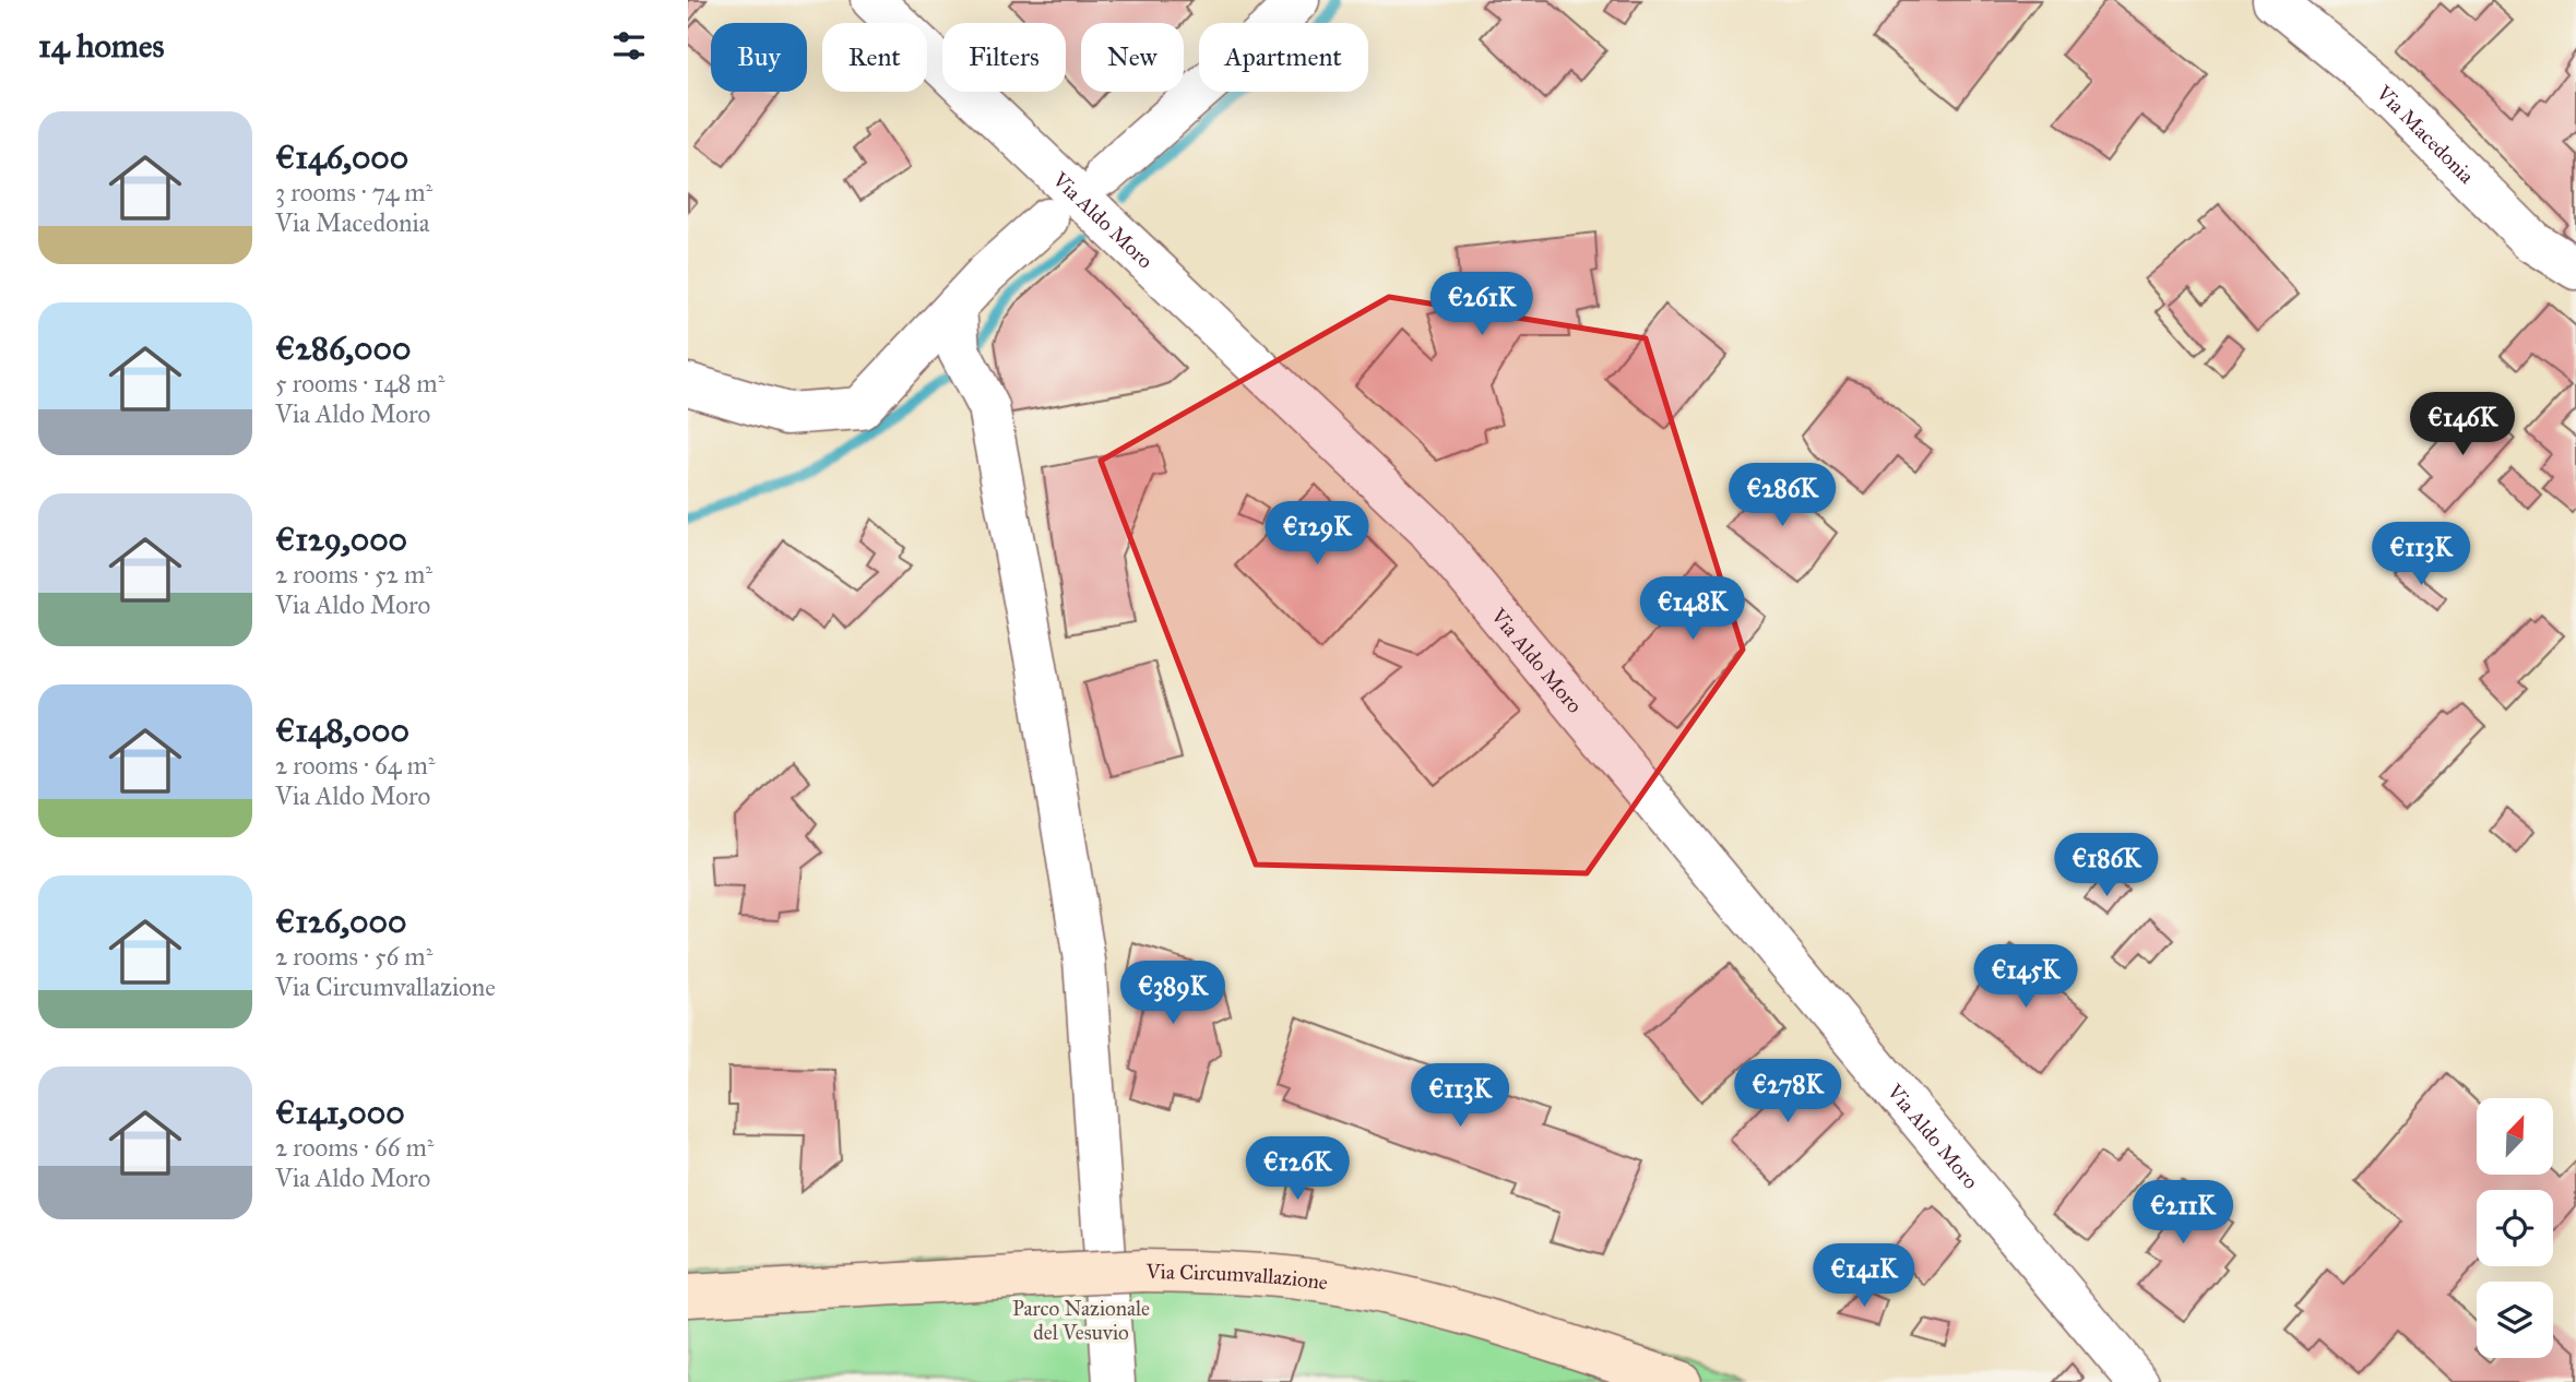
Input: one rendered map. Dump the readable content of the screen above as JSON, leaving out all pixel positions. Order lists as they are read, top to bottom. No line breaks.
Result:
{"streets":{"main road":["Via Circumvallazione"],"street":["Via Macedonia","Via Aldo Moro"]},"parks":["Parco Nazionale del Vesuvio"],"north":"top right","page":{"heading":"14 homes","chip":["Buy","Rent","Filters","New","Apartment"],"list":[{"name":"€146,000","note":"3 rooms · 74 m² · Via Macedonia"},{"name":"€286,000","note":"5 rooms · 148 m² · Via Aldo Moro"},{"name":"€129,000","note":"2 rooms · 52 m² · Via Aldo Moro"},{"name":"€148,000","note":"2 rooms · 64 m² · Via Aldo Moro"},{"name":"€126,000","note":"2 rooms · 56 m² · Via Circumvallazione"},{"name":"€141,000","note":"2 rooms · 66 m² · Via Aldo Moro"}],"price":["€261K","€146K","€286K","€129K","€113K","€148K","€186K","€145K","€389K","€278K","€113K","€126K","€211K","€141K"]}}
